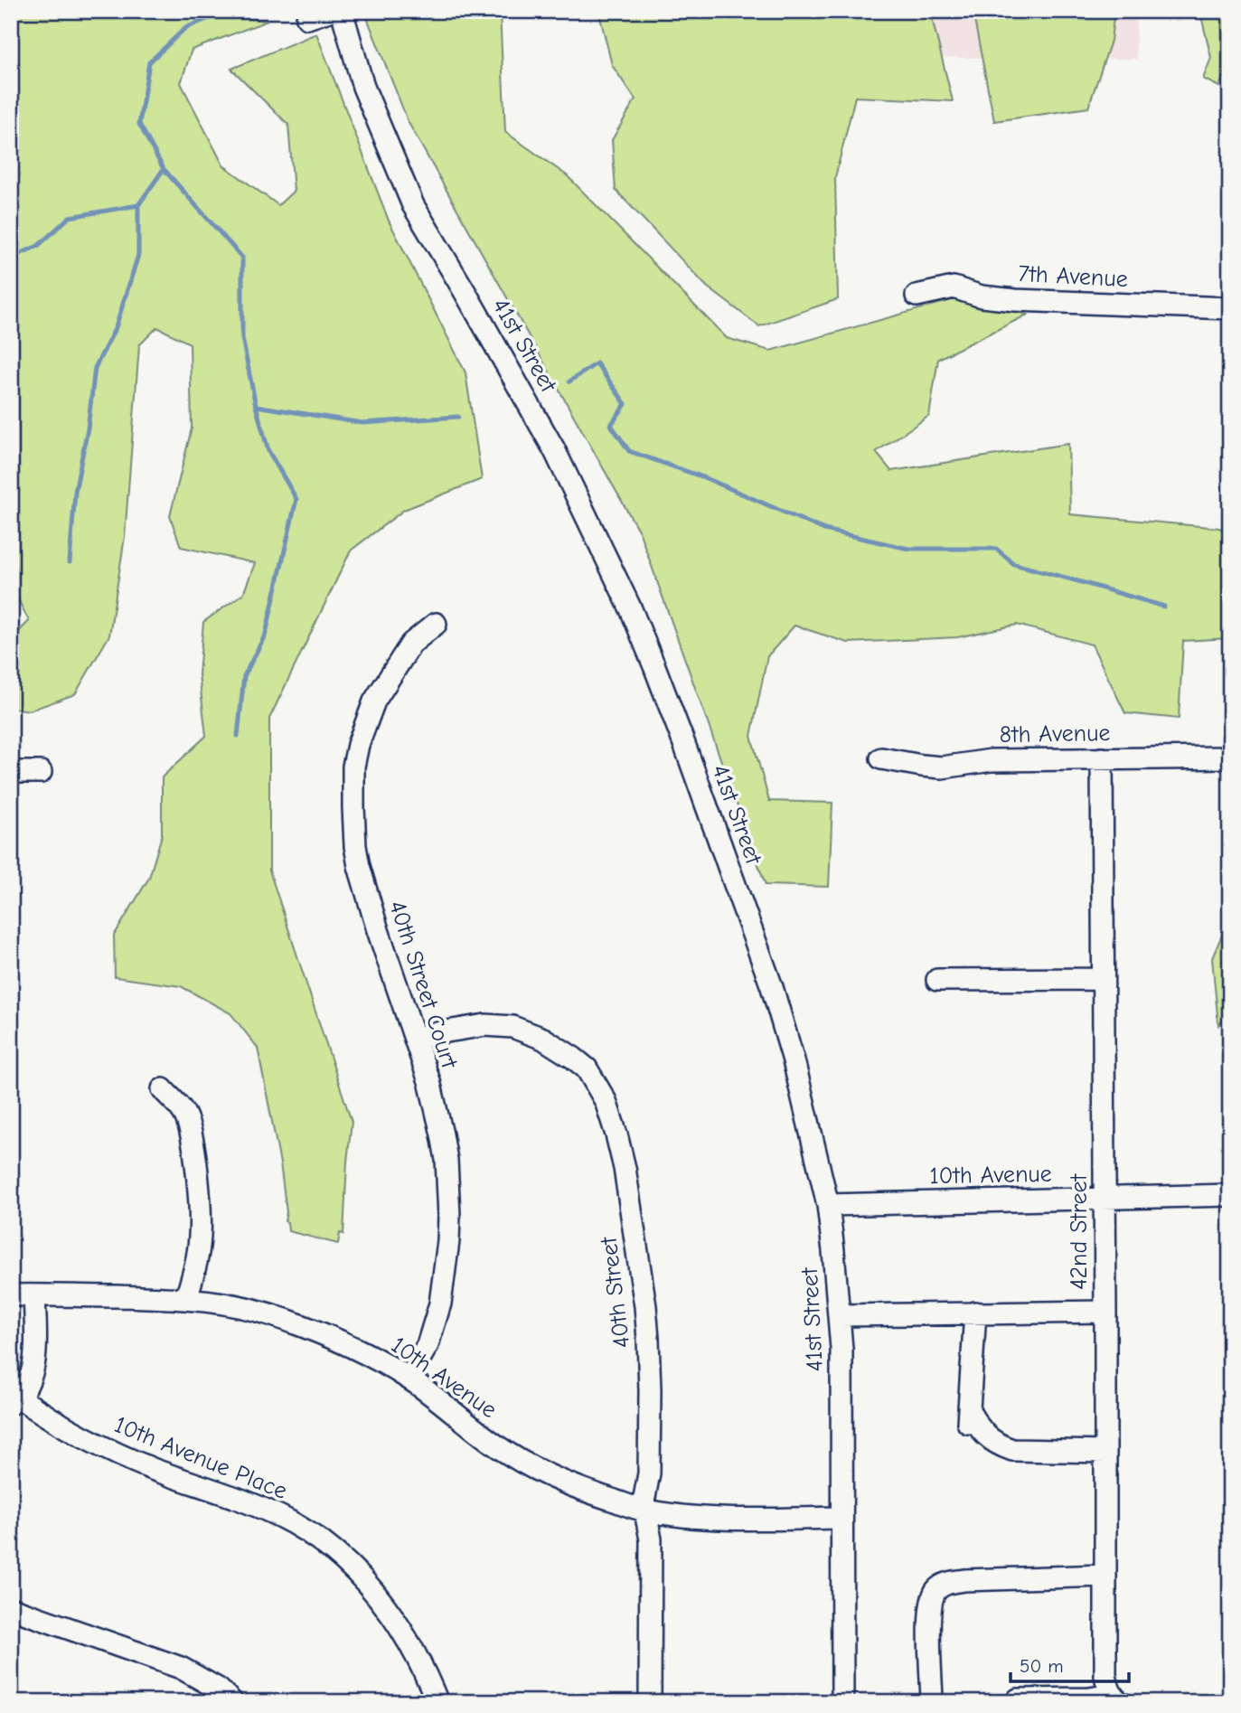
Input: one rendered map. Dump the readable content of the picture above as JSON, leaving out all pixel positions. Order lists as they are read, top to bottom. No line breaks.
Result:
{"streets":{"street":["7th Avenue","41st Street","8th Avenue","40th Street Court","10th Avenue","42nd Street","40th Street","10th Avenue Place"]},"crossings":[["41st Street","10th Avenue"],["8th Avenue","42nd Street"],["40th Street Court","10th Avenue"],["40th Street Court","40th Street"],["10th Avenue","42nd Street"],["10th Avenue","40th Street"]],"scale_bar":"50 m"}
